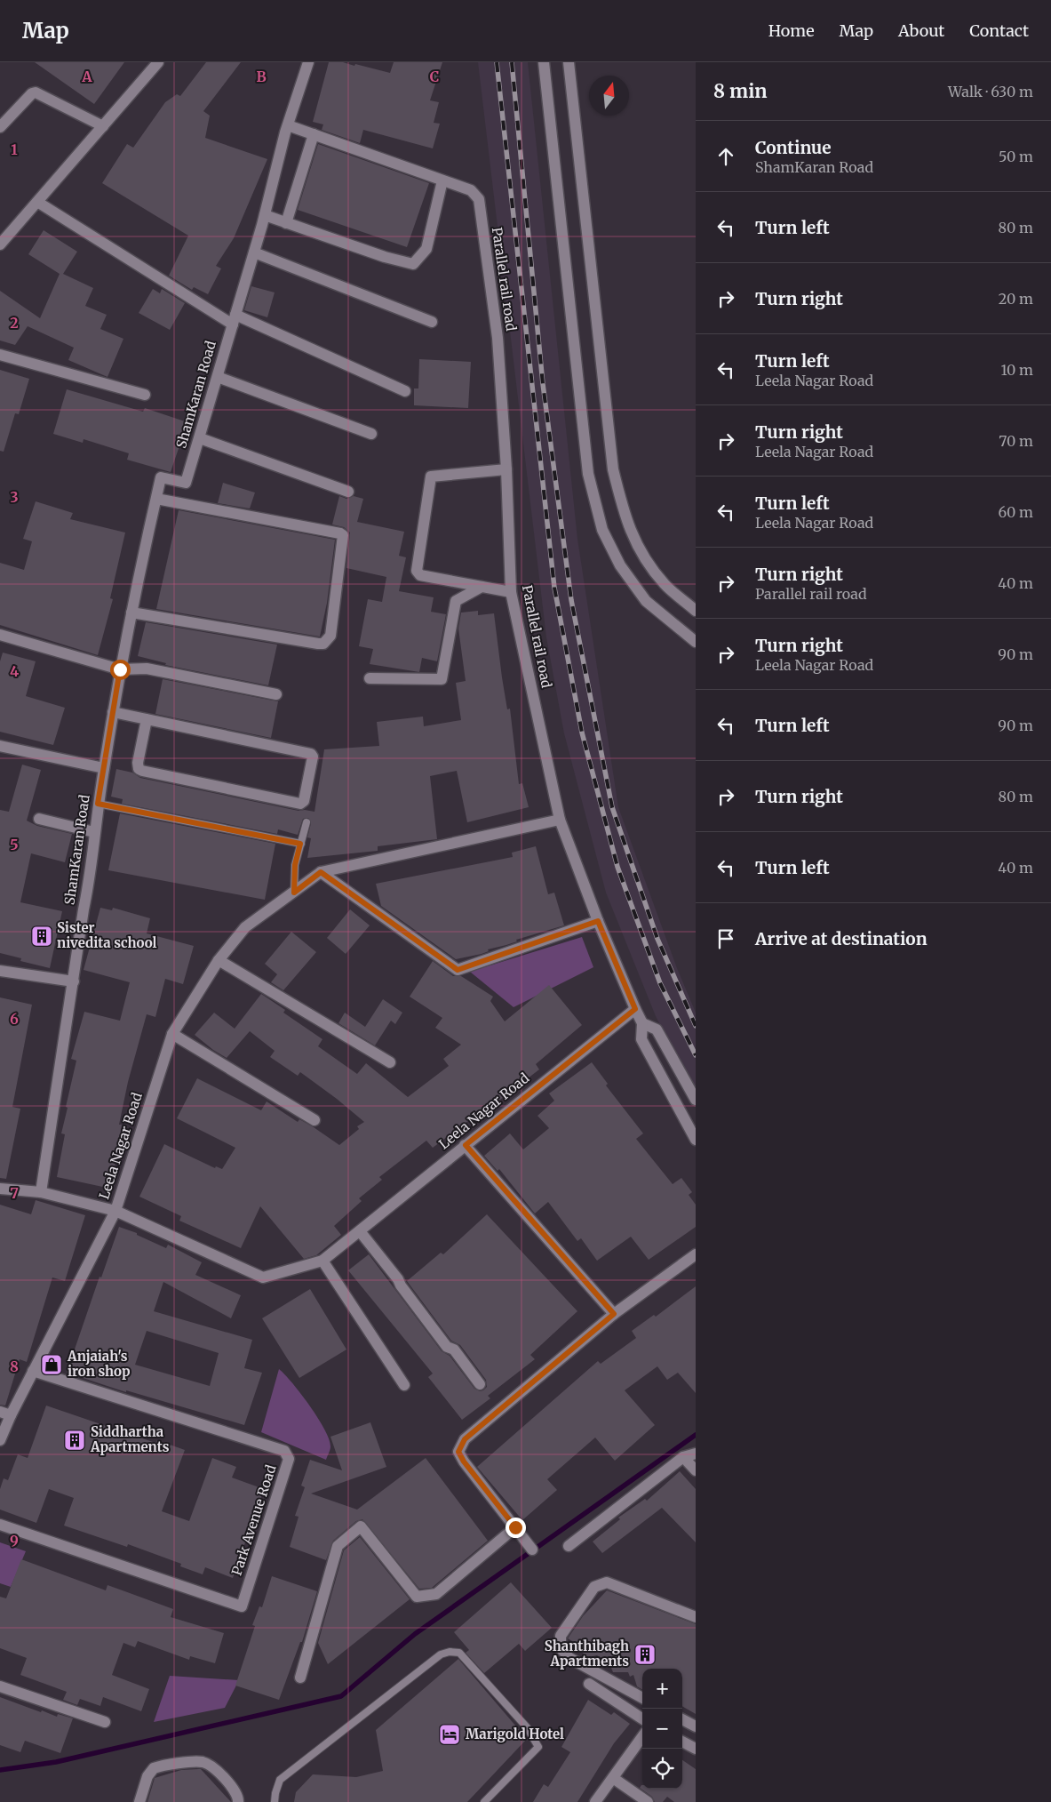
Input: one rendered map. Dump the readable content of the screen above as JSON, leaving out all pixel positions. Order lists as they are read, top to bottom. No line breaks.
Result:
{"streets":{"street":["Parallel rail road","ShamKaran Road","Leela Nagar Road","Park Avenue Road"]},"crossings":[["Parallel rail road","ShamKaran Road"],["Parallel rail road","Leela Nagar Road"]],"places":{"building":["Sister nivedita school","Siddhartha Apartments","Shanthibagh Apartments"],"shop":["Anjaiah's iron shop"],"hotel":["Marigold Hotel"]},"north":"top","page":{"header":"Map","nav":["Home","Map","About","Contact"],"heading":["8 min","Walk · 630 m"],"list":[["Continue","ShamKaran Road","50 m"],["Turn left","80 m"],["Turn right","20 m"],["Turn left","Leela Nagar Road","10 m"],["Turn right","Leela Nagar Road","70 m"],["Turn left","Leela Nagar Road","60 m"],["Turn right","Parallel rail road","40 m"],["Turn right","Leela Nagar Road","90 m"],["Turn left","90 m"],["Turn right","80 m"],["Turn left","40 m"],"Arrive at destination"],"map_buttons":["+","−"]},"grid":{"columns":["A","B","C"],"rows":["1","2","3","4","5","6","7","8","9"]}}
